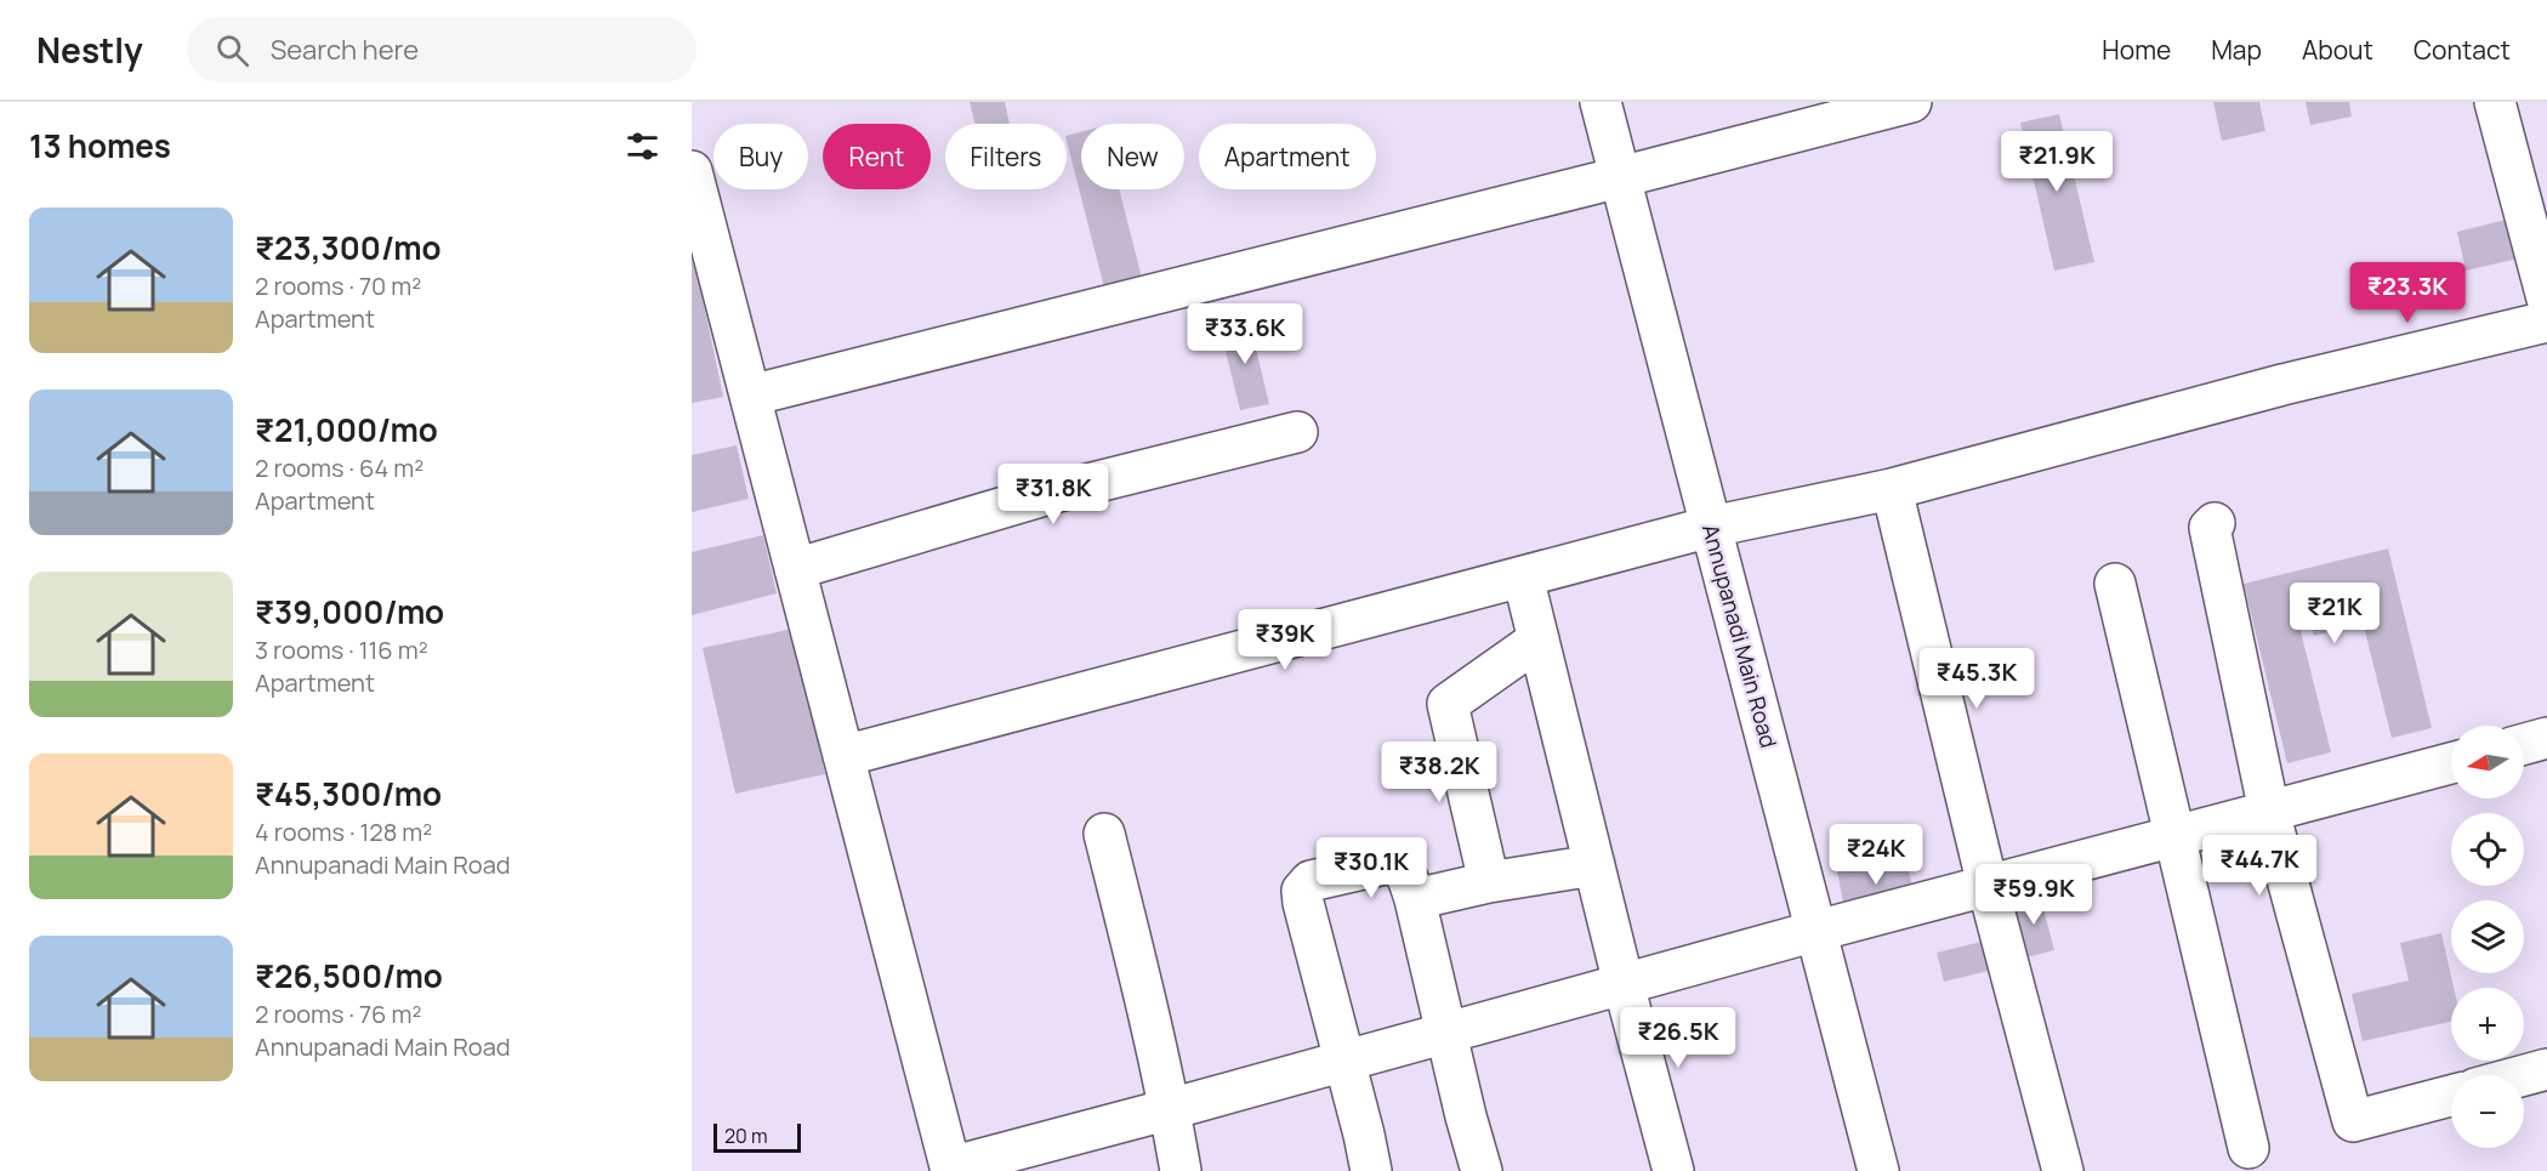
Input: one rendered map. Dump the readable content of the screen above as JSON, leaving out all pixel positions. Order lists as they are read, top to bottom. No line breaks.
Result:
{"streets":{"street":["Annupanadi Main Road"]},"scale_bar":"20 m","north":"left","page":{"header":"Nestly","search":"Search here","nav":["Home","Map","About","Contact"],"heading":"13 homes","chip":["Buy","Rent","Filters","New","Apartment"],"price":["₹21.9K","₹23.3K","₹33.6K","₹31.8K","₹21K","₹39K","₹45.3K","₹38.2K","₹24K","₹44.7K","₹30.1K","₹59.9K","₹26.5K"],"list":[{"name":"₹23,300/mo","note":"2 rooms · 70 m² · Apartment"},{"name":"₹21,000/mo","note":"2 rooms · 64 m² · Apartment"},{"name":"₹39,000/mo","note":"3 rooms · 116 m² · Apartment"},{"name":"₹45,300/mo","note":"4 rooms · 128 m² · Annupanadi Main Road"},{"name":"₹26,500/mo","note":"2 rooms · 76 m² · Annupanadi Main Road"}],"map_buttons":["+","−"],"scale":"20 m"}}
